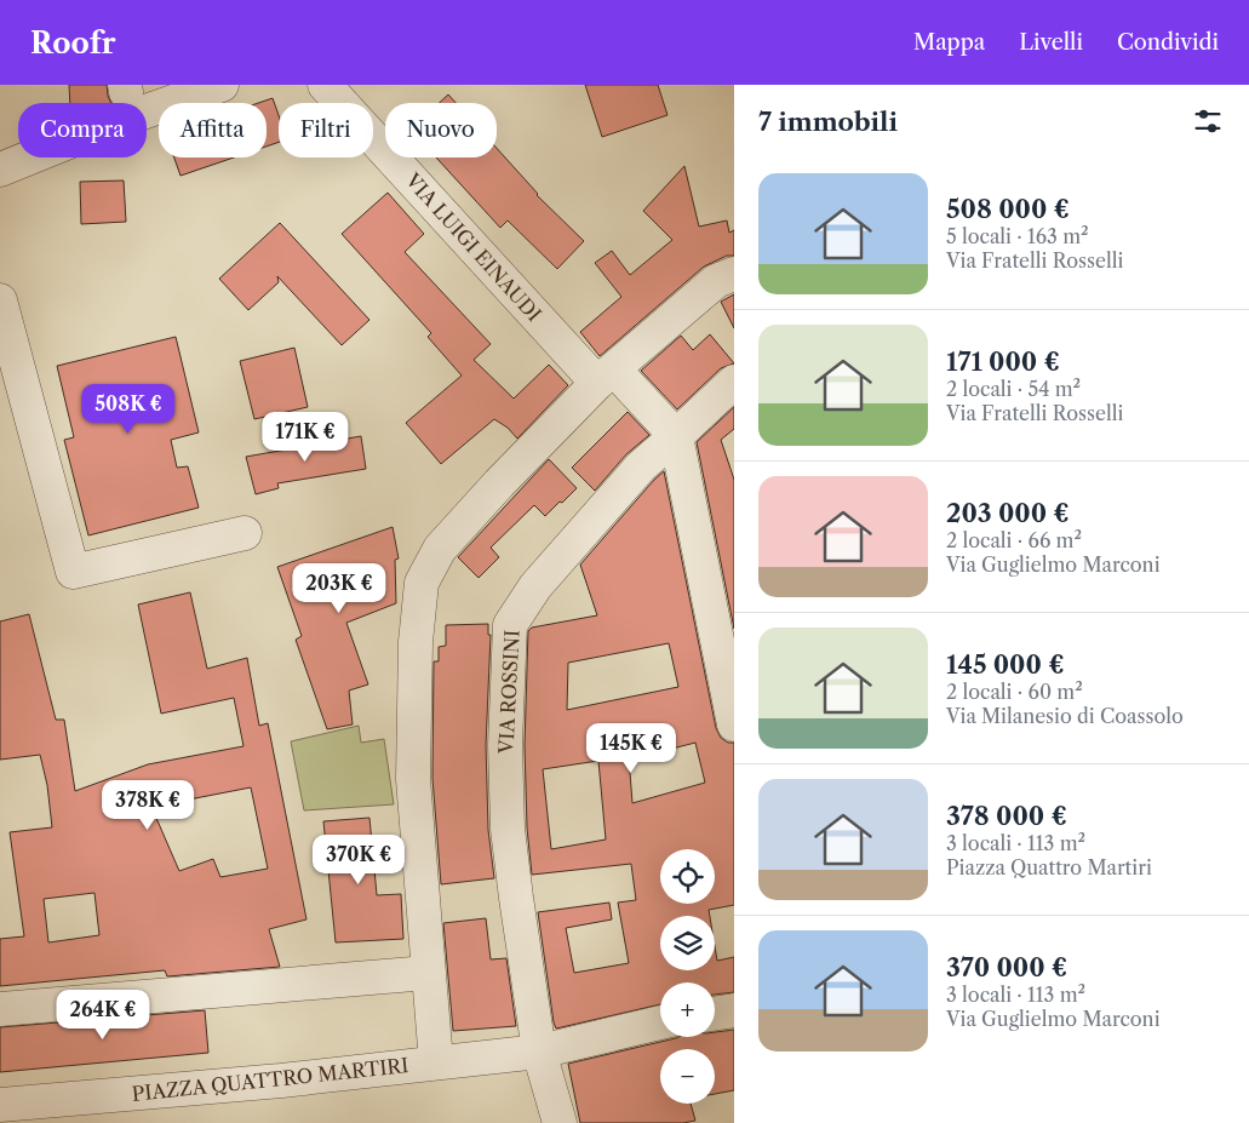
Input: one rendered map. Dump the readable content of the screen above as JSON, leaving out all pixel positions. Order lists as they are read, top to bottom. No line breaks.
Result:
{"streets":{"street":["VIA LUIGI EINAUDI","VIA ROSSINI","PIAZZA QUATTRO MARTIRI"]},"crossings":[["VIA LUIGI EINAUDI","VIA ROSSINI"],["VIA ROSSINI","PIAZZA QUATTRO MARTIRI"]],"page":{"header":"Roofr","nav":["Mappa","Livelli","Condividi"],"heading":"7 immobili","chip":["Compra","Affitta","Filtri","Nuovo"],"list":[{"name":"508 000 €","note":"5 locali · 163 m² · Via Fratelli Rosselli"},{"name":"171 000 €","note":"2 locali · 54 m² · Via Fratelli Rosselli"},{"name":"203 000 €","note":"2 locali · 66 m² · Via Guglielmo Marconi"},{"name":"145 000 €","note":"2 locali · 60 m² · Via Milanesio di Coassolo"},{"name":"378 000 €","note":"3 locali · 113 m² · Piazza Quattro Martiri"},{"name":"370 000 €","note":"3 locali · 113 m² · Via Guglielmo Marconi"}],"price":["508K €","171K €","203K €","145K €","378K €","370K €","264K €"],"map_buttons":["+","−"]}}
